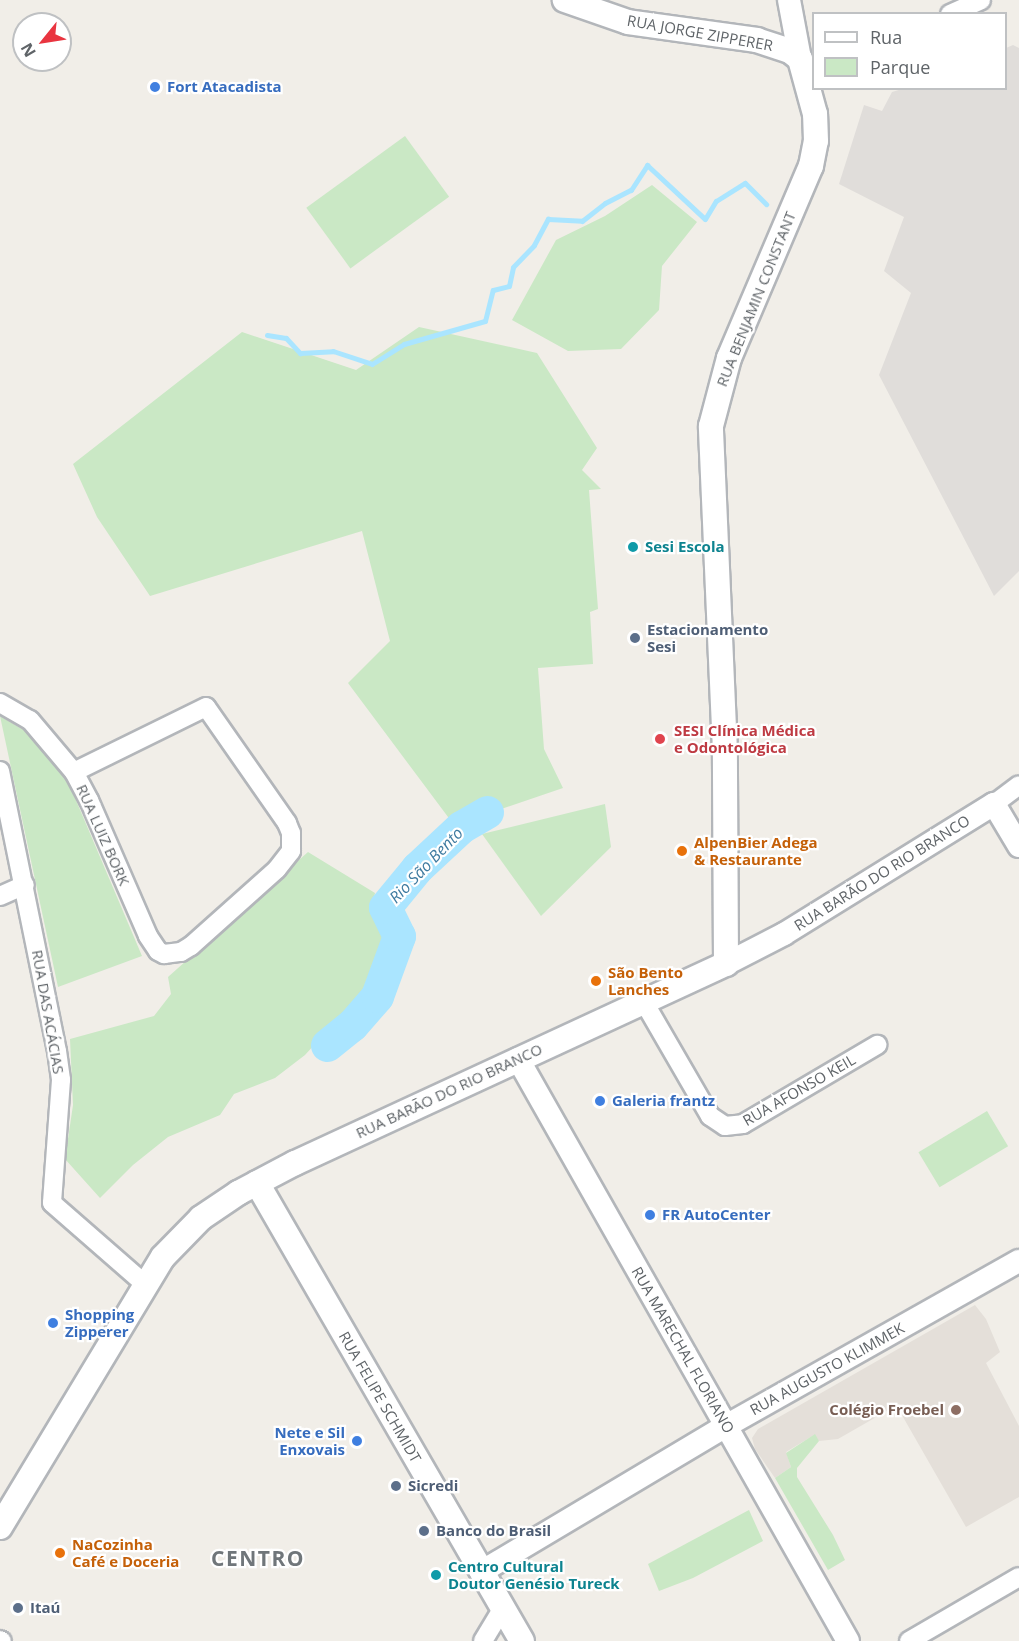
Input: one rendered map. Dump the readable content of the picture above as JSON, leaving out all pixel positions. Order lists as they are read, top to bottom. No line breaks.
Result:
{"streets":{"main road":["RUA JORGE ZIPPERER","RUA BENJAMIN CONSTANT","RUA BARÃO DO RIO BRANCO","RUA FELIPE SCHMIDT"],"street":["RUA LUIZ BORK","RUA DAS ACÁCIAS","RUA AFONSO KEIL","RUA MARECHAL FLORIANO","RUA AUGUSTO KLIMMEK"]},"crossings":[["RUA JORGE ZIPPERER","RUA BENJAMIN CONSTANT"],["RUA BENJAMIN CONSTANT","RUA BARÃO DO RIO BRANCO"],["RUA BARÃO DO RIO BRANCO","RUA DAS ACÁCIAS"],["RUA BARÃO DO RIO BRANCO","RUA AFONSO KEIL"],["RUA BARÃO DO RIO BRANCO","RUA MARECHAL FLORIANO"],["RUA BARÃO DO RIO BRANCO","RUA FELIPE SCHMIDT"],["RUA MARECHAL FLORIANO","RUA AUGUSTO KLIMMEK"],["RUA AUGUSTO KLIMMEK","RUA FELIPE SCHMIDT"]],"districts":["CENTRO"],"water":["Rio São Bento"],"places":["Fort Atacadista","Sesi Escola","Estacionamento Sesi","SESI Clínica Médica e Odontológica","AlpenBier Adega & Restaurante","São Bento Lanches","Galeria frantz","FR AutoCenter","Shopping Zipperer","Colégio Froebel","Nete e Sil Enxovais","Sicredi","Banco do Brasil","NaCozinha Café e Doceria","Centro Cultural Doutor Genésio Tureck","Itaú"],"legend":["Rua","Parque"],"north":"bottom left"}
